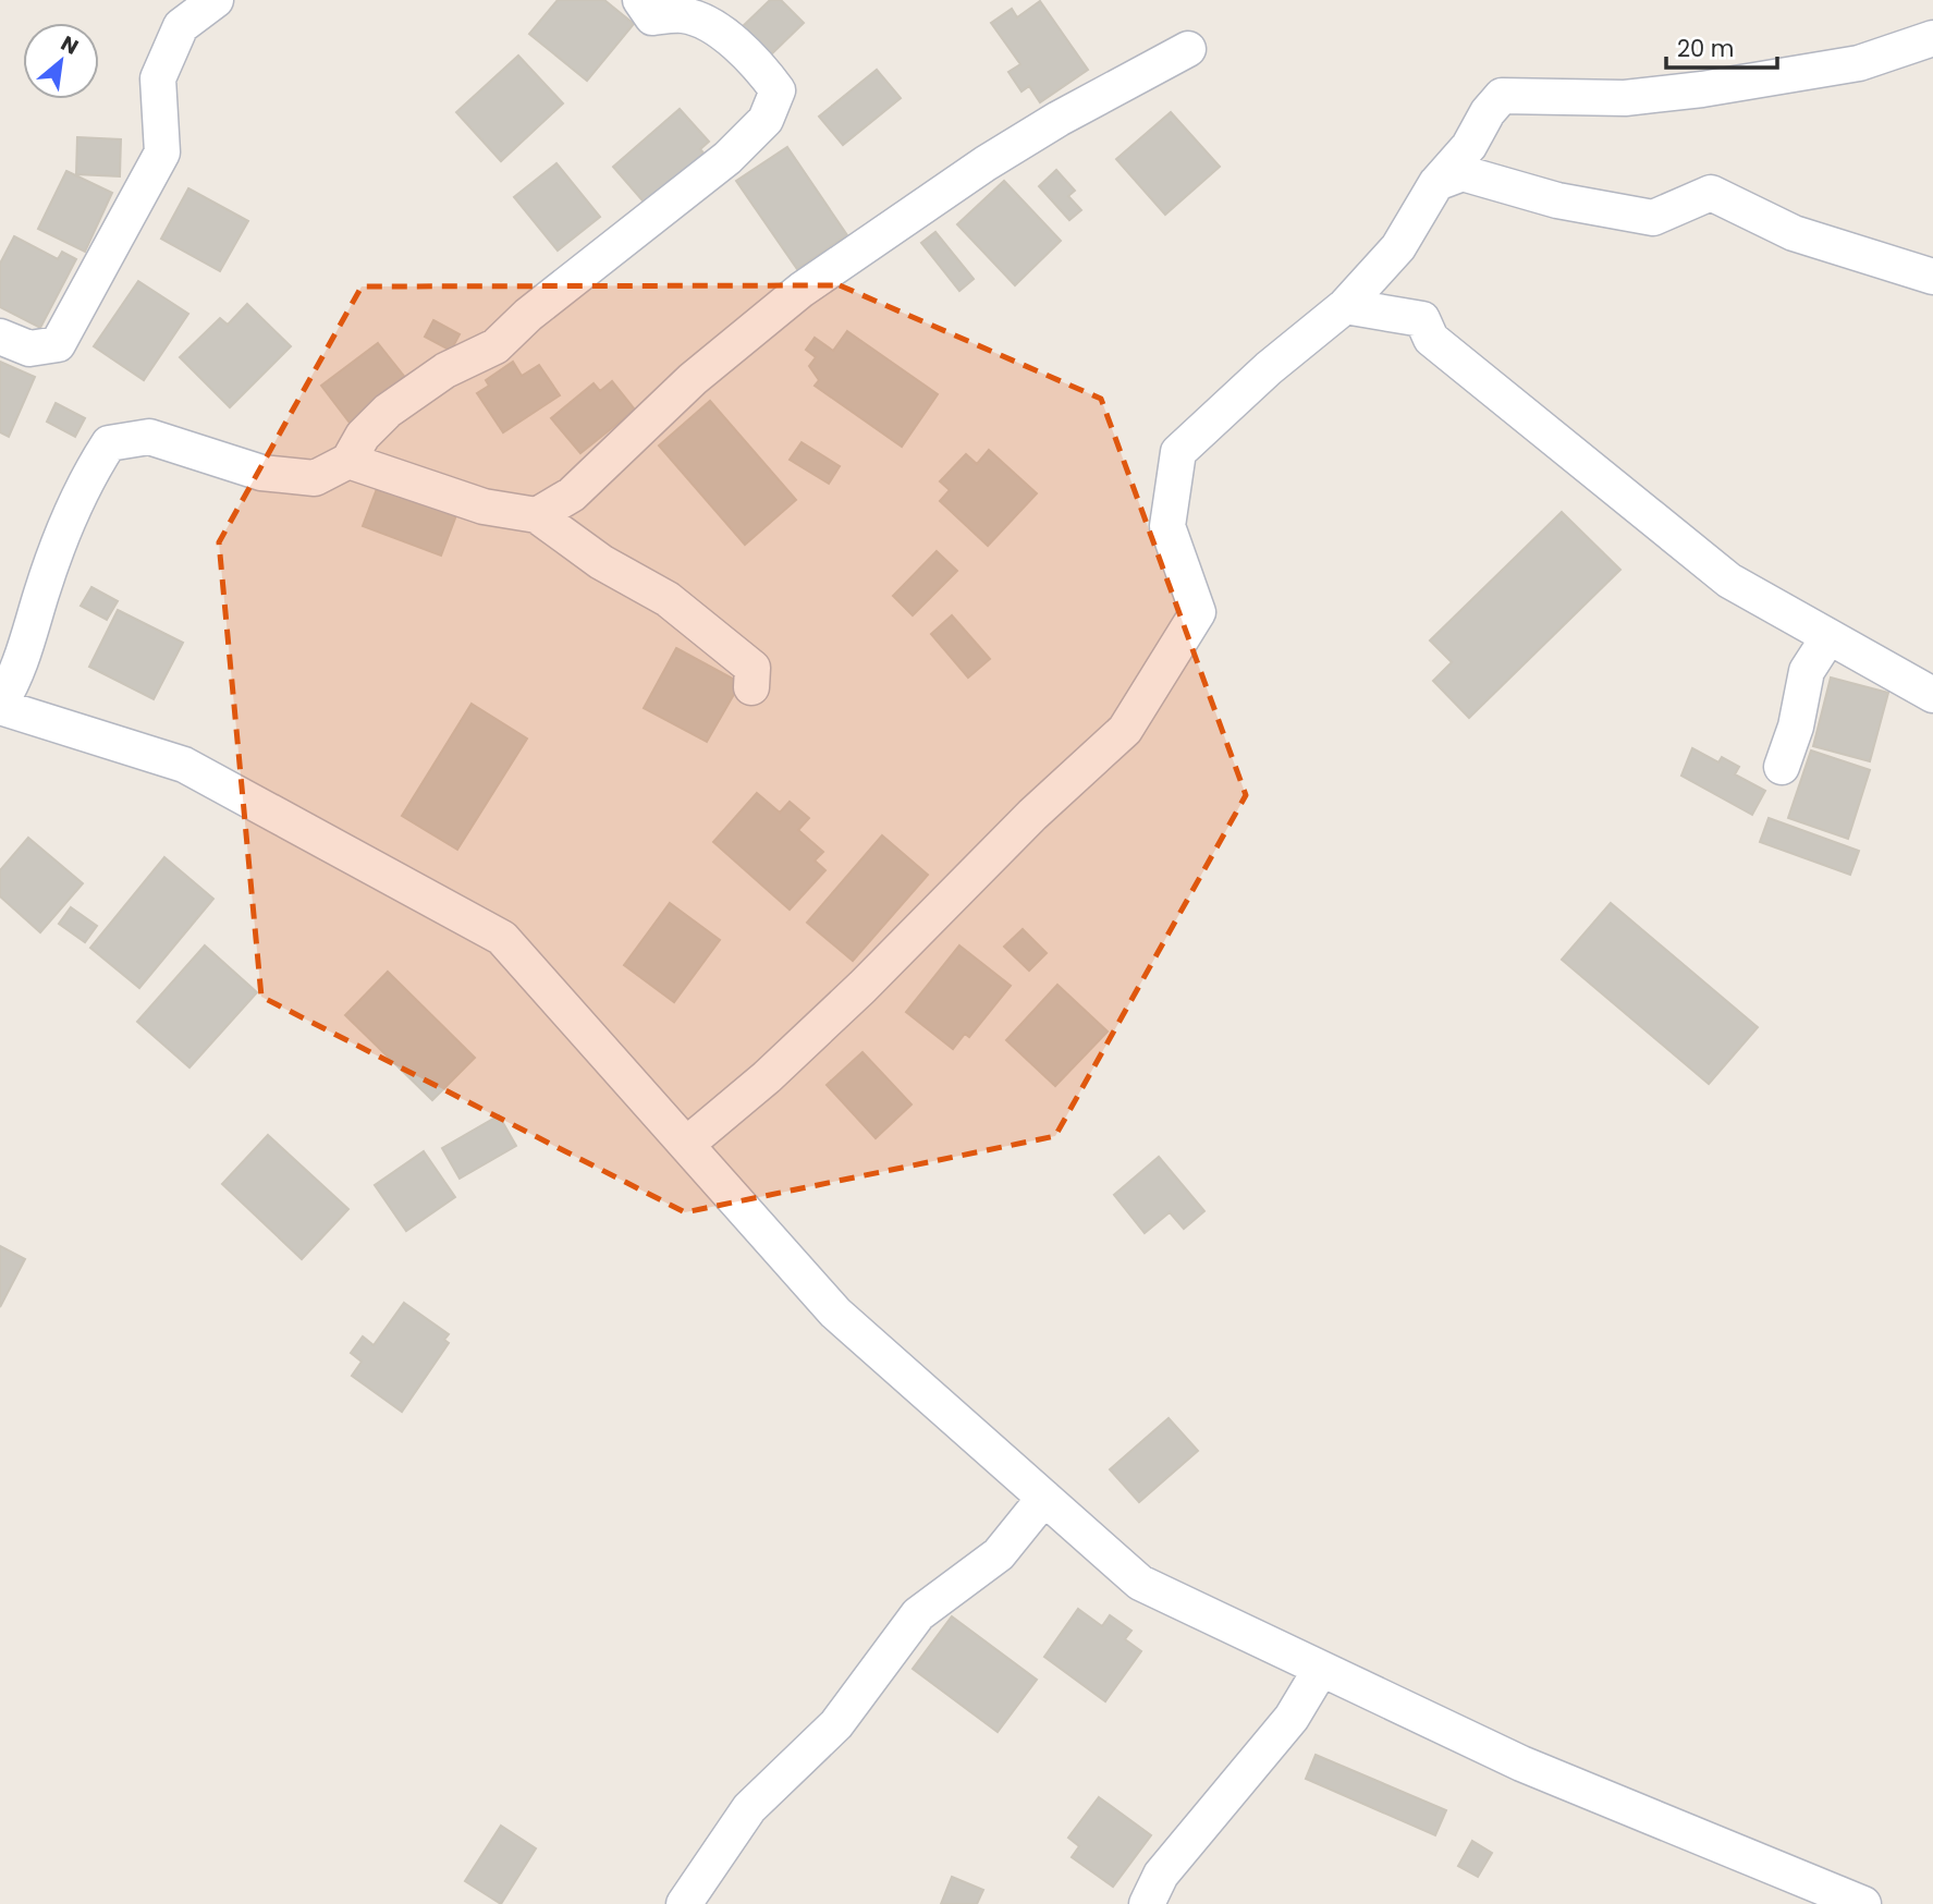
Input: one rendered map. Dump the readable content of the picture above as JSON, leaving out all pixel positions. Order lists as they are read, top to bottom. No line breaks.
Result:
{"scale_bar":"20 m","north":"top right"}
